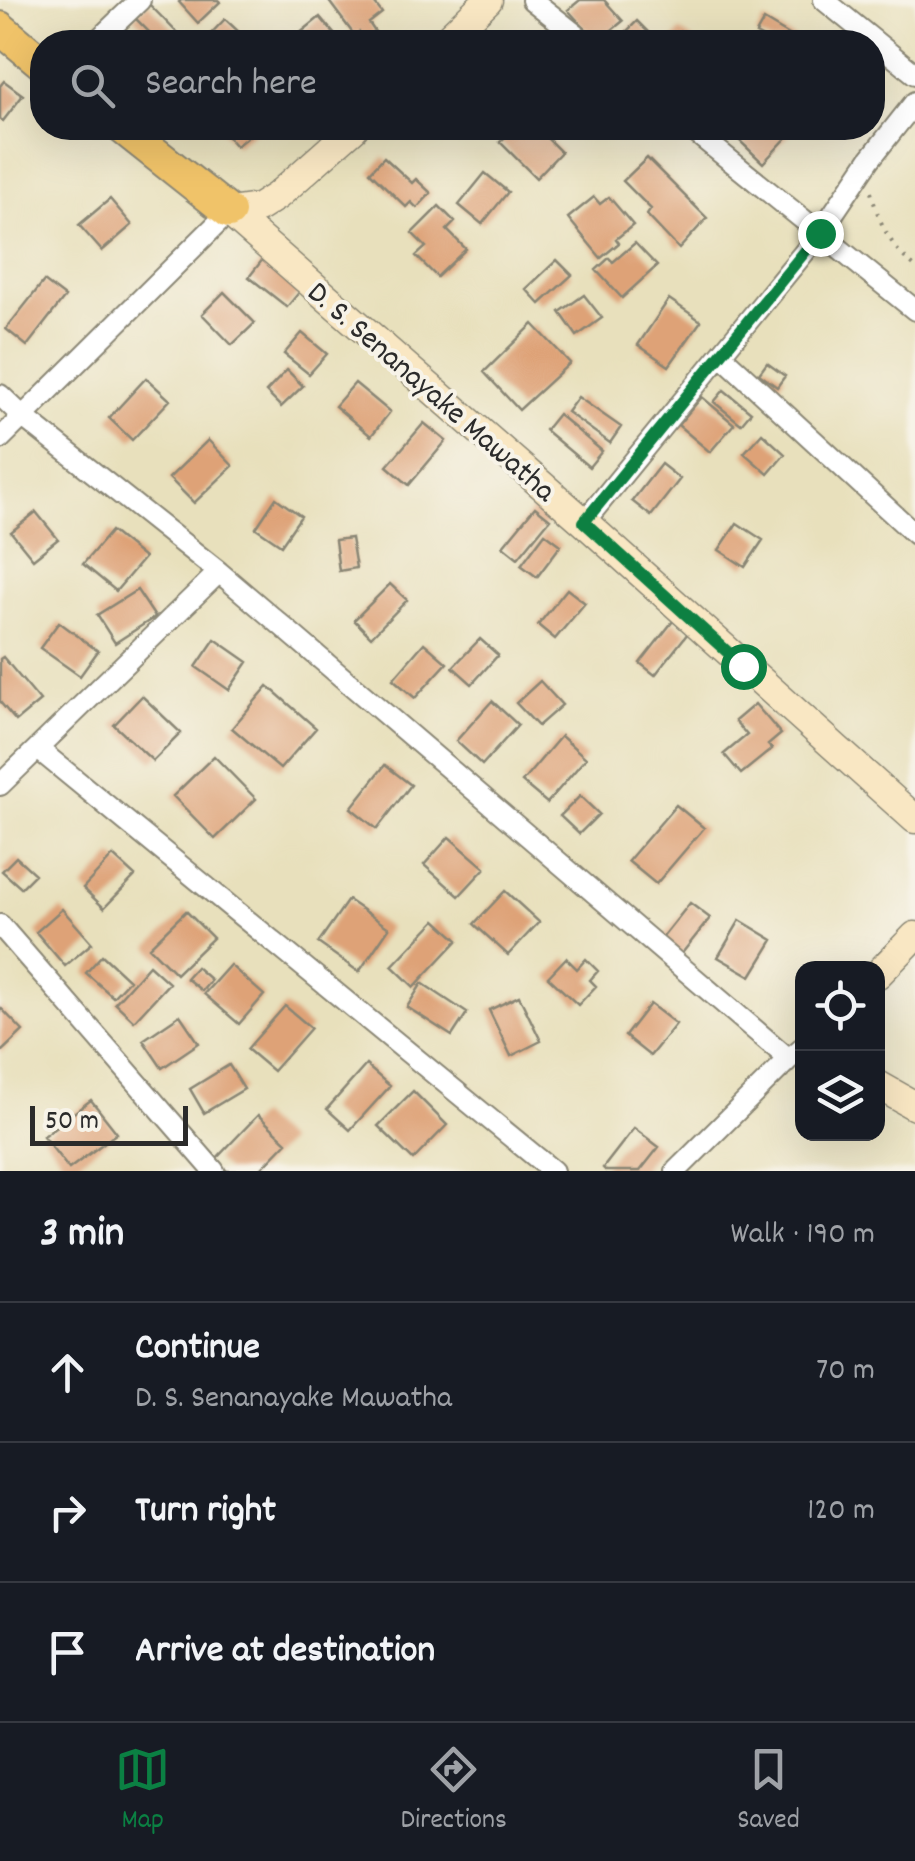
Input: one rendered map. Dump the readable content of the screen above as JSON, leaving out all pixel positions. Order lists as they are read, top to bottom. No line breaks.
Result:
{"streets":{"main road":["D. S. Senanayake Mawatha"]},"scale_bar":"50 m","page":{"search":"Search here","scale":"50 m","heading":["3 min","Walk · 190 m"],"list":[["Continue","D. S. Senanayake Mawatha","70 m"],["Turn right","120 m"],"Arrive at destination"],"nav":["Map","Directions","Saved"]}}
